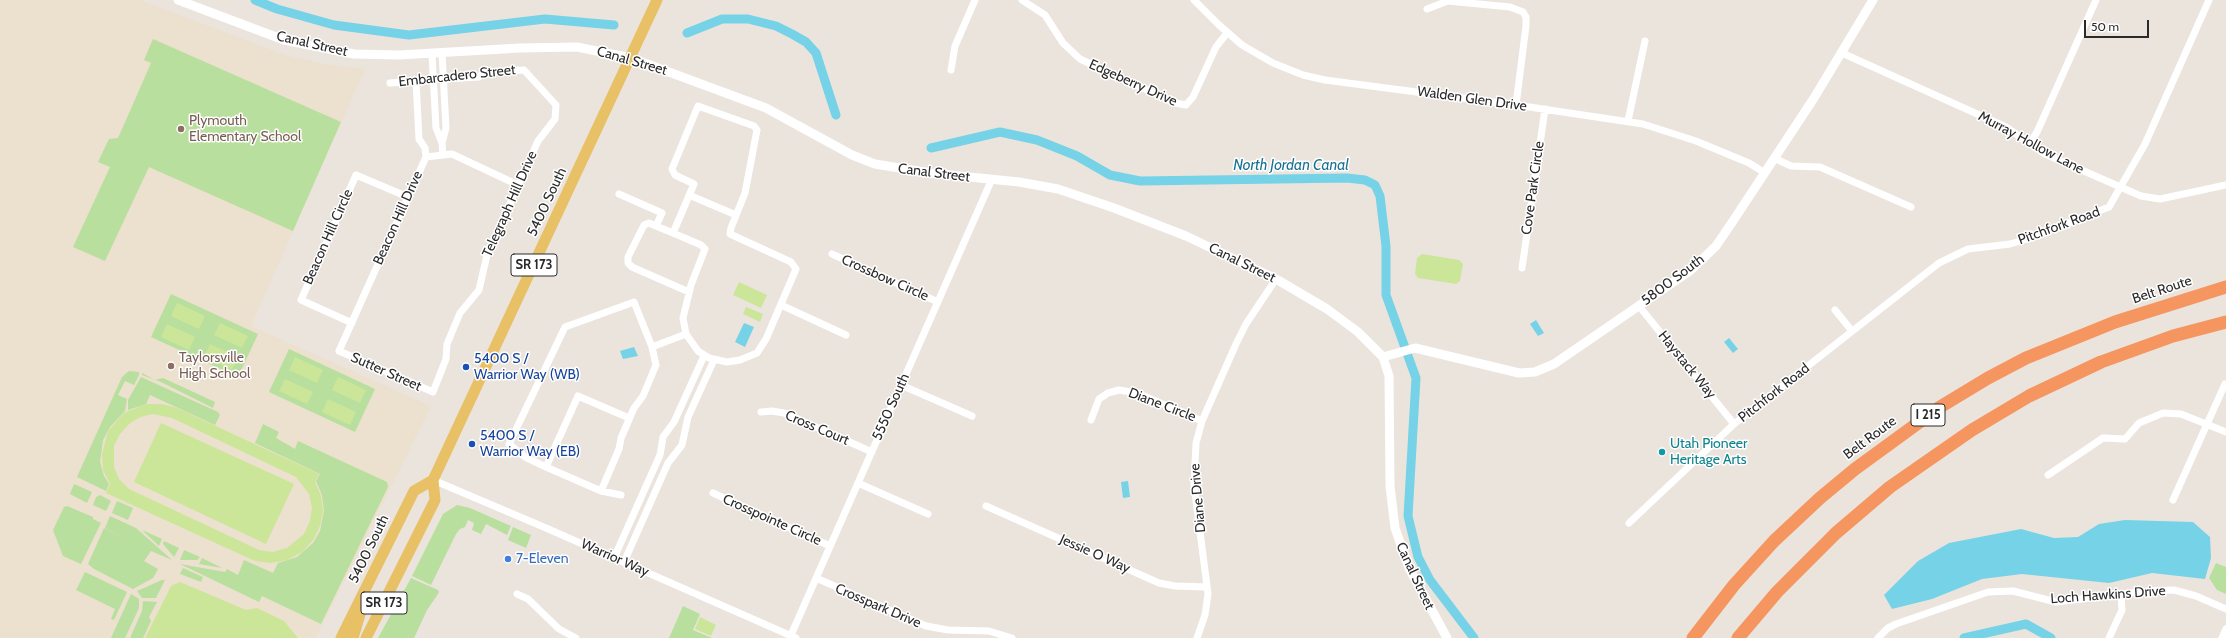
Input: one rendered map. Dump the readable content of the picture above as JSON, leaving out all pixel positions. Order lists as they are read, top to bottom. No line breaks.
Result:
{"streets":{"highway":["Belt Route","I 215"],"main road":["5400 South","SR 173"],"street":["Canal Street","Embarcadero Street","Edgeberry Drive","Walden Glen Drive","Murray Hollow Lane","Cove Park Circle","Telegraph Hill Drive","Beacon Hill Drive","Pitchfork Road","Beacon Hill Circle","Crossbow Circle","5800 South","Haystack Way","Sutter Street","Diane Circle","5550 South","Cross Court","Diane Drive","Crosspointe Circle","Jessie O Way","Warrior Way","Loch Hawkins Drive","Crosspark Drive"]},"crossings":[["Canal Street","5400 South"],["Canal Street","5800 South"],["Canal Street","5550 South"],["Canal Street","Diane Drive"],["Embarcadero Street","Telegraph Hill Drive"],["Embarcadero Street","Beacon Hill Drive"],["Edgeberry Drive","Walden Glen Drive"],["Walden Glen Drive","Cove Park Circle"],["Walden Glen Drive","5800 South"],["Murray Hollow Lane","Pitchfork Road"],["Murray Hollow Lane","5800 South"],["5400 South","SR 173"],["5400 South","Warrior Way"],["Telegraph Hill Drive","Sutter Street"],["Beacon Hill Drive","Beacon Hill Circle"],["Beacon Hill Drive","Sutter Street"],["Pitchfork Road","Haystack Way"],["SR 173","Warrior Way"],["Crossbow Circle","5550 South"],["5800 South","Haystack Way"],["Diane Circle","Diane Drive"],["5550 South","Cross Court"],["5550 South","Crosspointe Circle"],["5550 South","Warrior Way"],["5550 South","Crosspark Drive"],["Diane Drive","Jessie O Way"]],"water":["North Jordan Canal"],"places":["Plymouth Elementary School","Taylorsville High School","5400 S / Warrior Way (WB)","5400 S / Warrior Way (EB)","Utah Pioneer Heritage Arts","7-Eleven"],"scale_bar":"50 m"}
